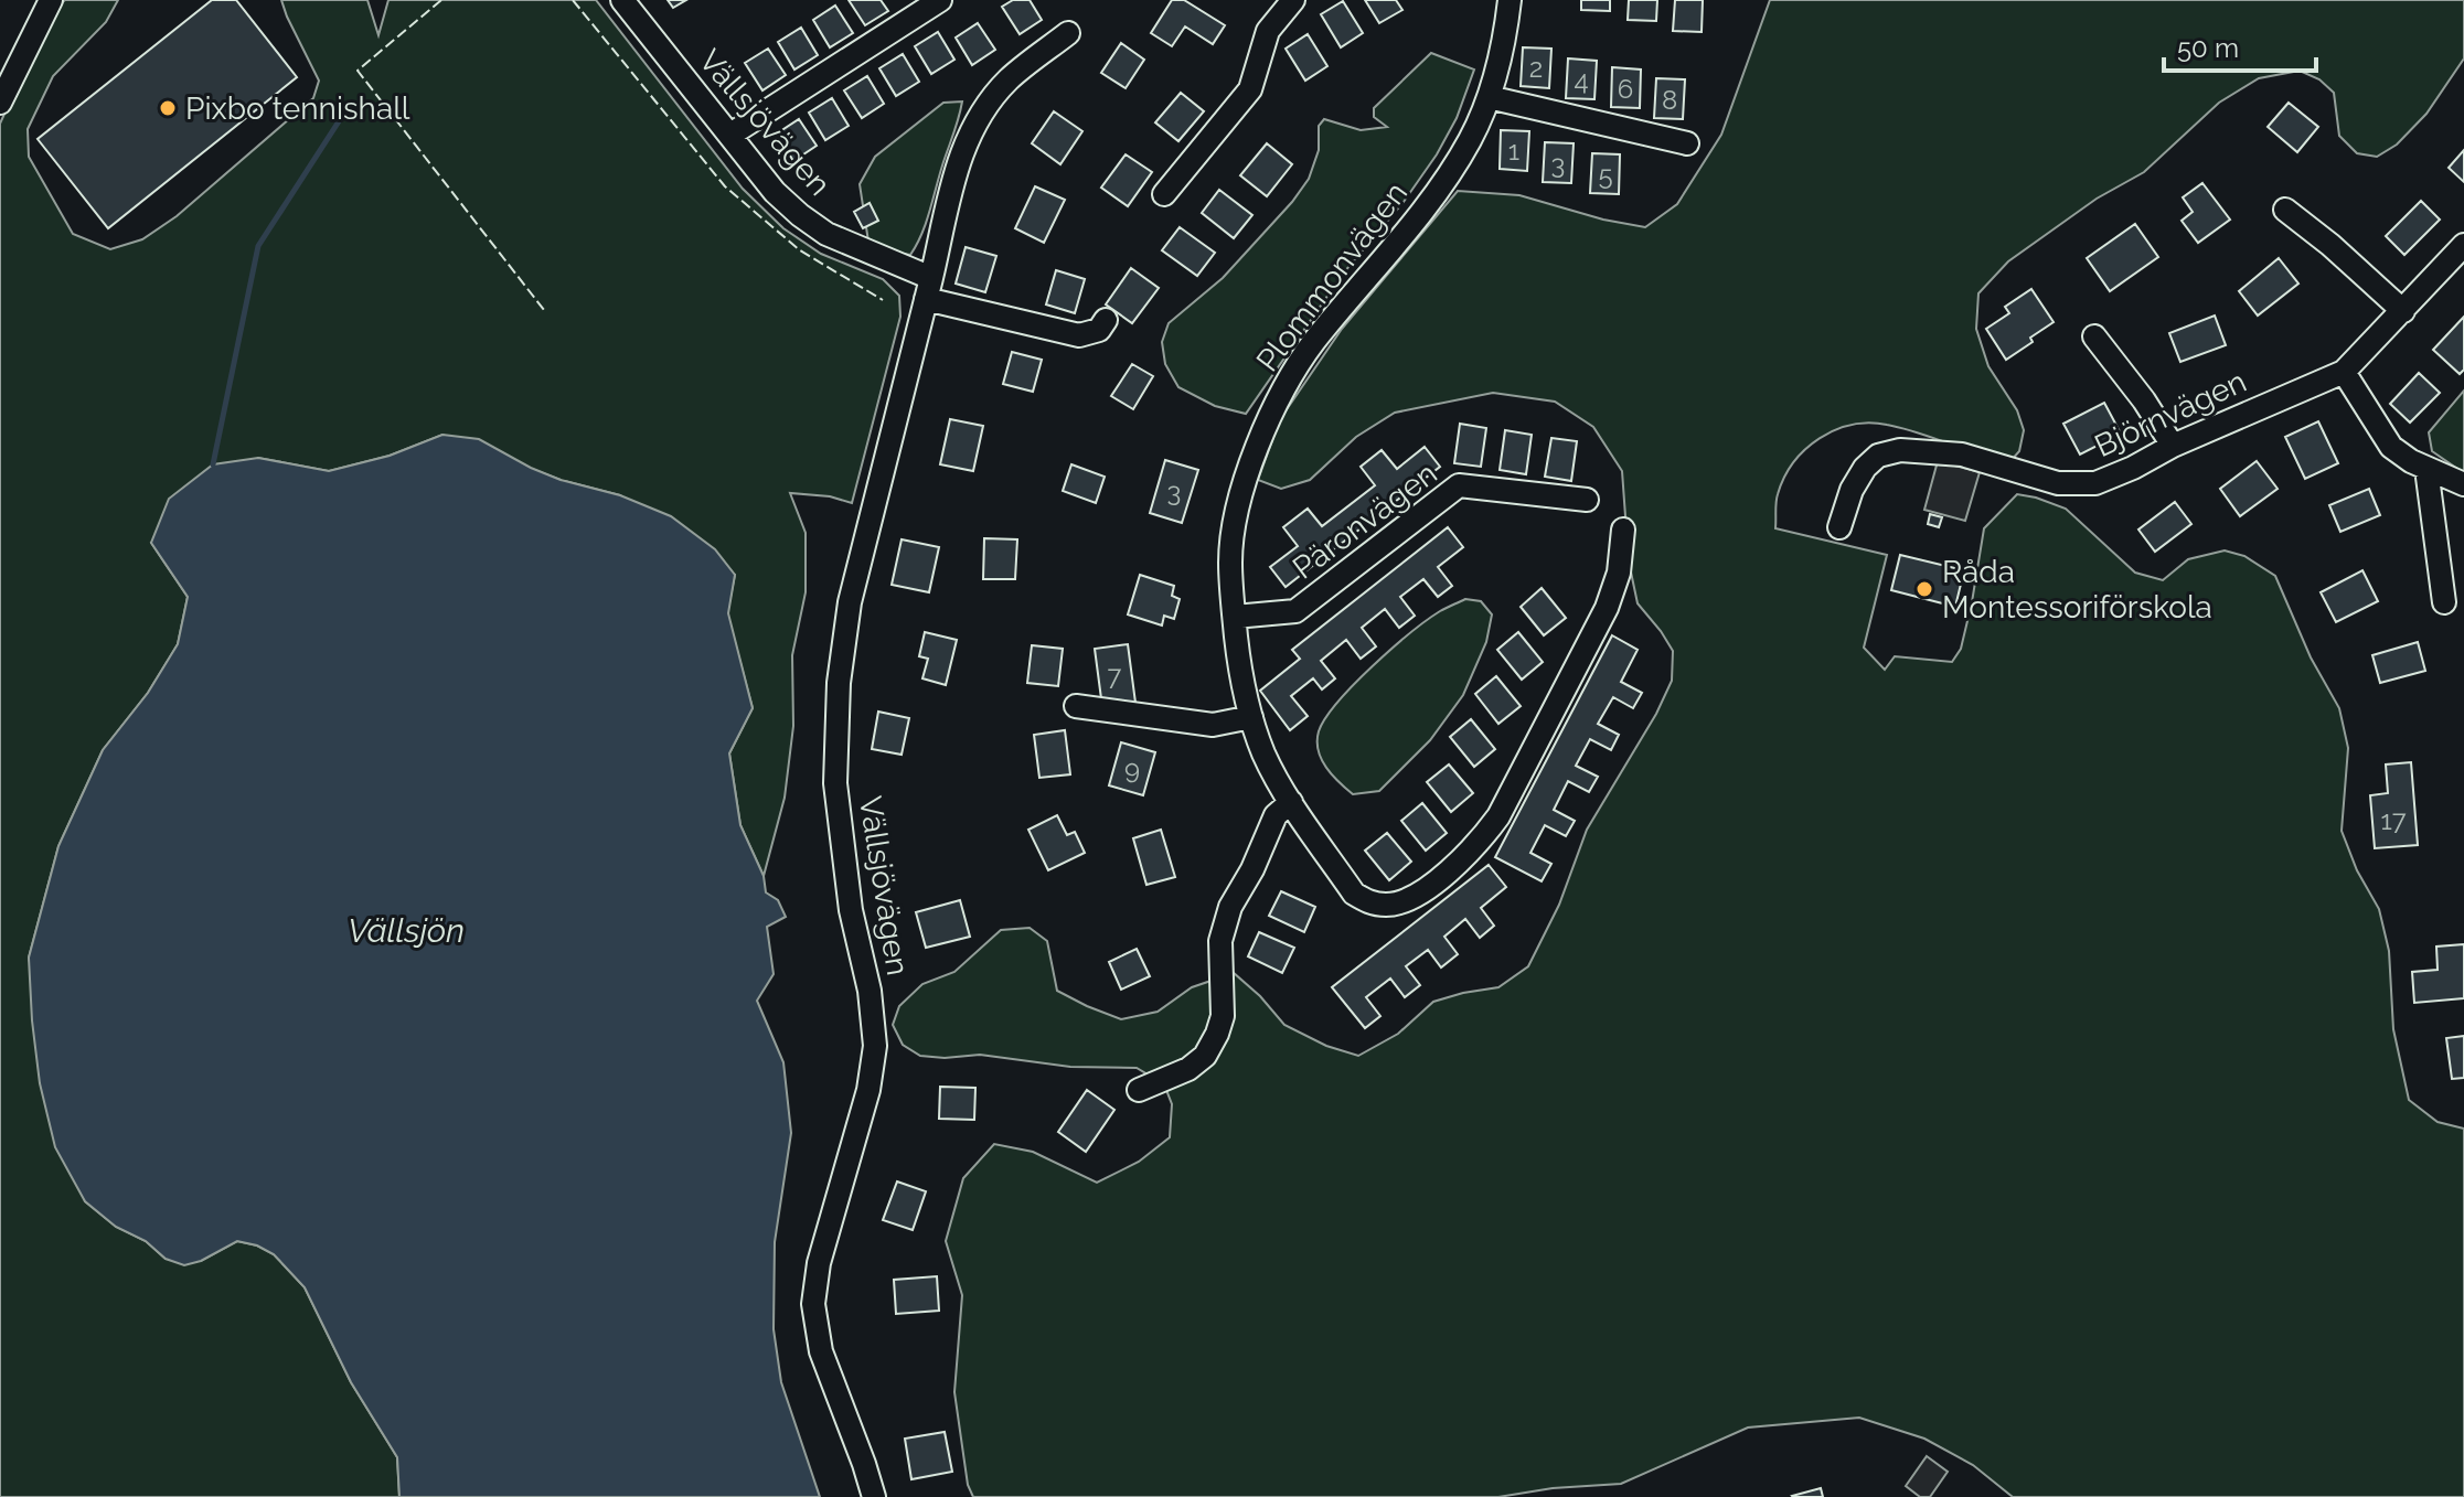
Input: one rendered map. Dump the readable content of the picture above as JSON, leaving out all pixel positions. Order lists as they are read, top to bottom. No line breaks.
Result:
{"streets":{"street":["Vällsjövägen","Plommonvägen","Björnvägen","Päronvägen"]},"crossings":[["Plommonvägen","Päronvägen"]],"water":["Vällsjön"],"places":["Pixbo tennishall","Råda Montessoriförskola"],"house_numbers":["2","4","6","8","1","3","5","3","7","9","17"],"scale_bar":"50 m"}
